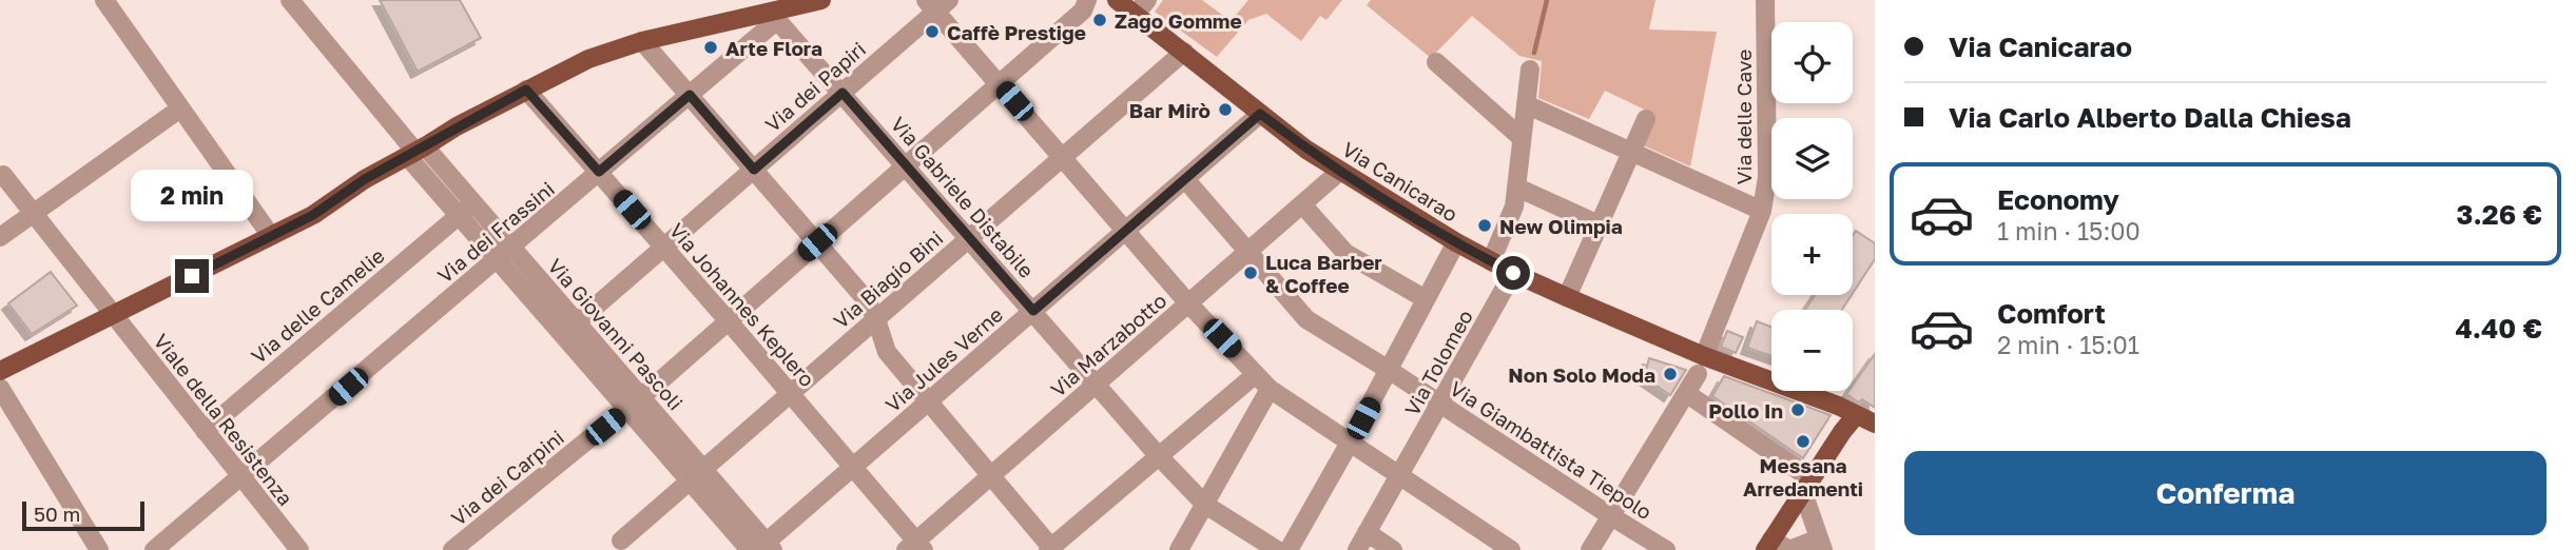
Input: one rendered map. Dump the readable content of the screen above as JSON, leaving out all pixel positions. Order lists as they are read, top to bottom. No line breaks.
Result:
{"streets":{"main road":["Via Canicarao"],"street":["Via dei Papiri","Via delle Cave","Via Gabriele Distabile","Via dei Frassini","Via Biagio Bini","Via Johannes Keplero","Via delle Camelie","Via Giovanni Pascoli","Via Marzabotto","Via Jules Verne","Via Tolomeo","Viale della Resistenza","Via Giambattista Tiepolo","Via dei Carpini"]},"crossings":[["Via dei Papiri","Via Gabriele Distabile"],["Via dei Papiri","Via Johannes Keplero"],["Via dei Papiri","Via Giovanni Pascoli"],["Via delle Cave","Via Canicarao"],["Via Canicarao","Via Biagio Bini"],["Via Canicarao","Via Marzabotto"],["Via Canicarao","Via Jules Verne"],["Via Canicarao","Via Tolomeo"],["Via Gabriele Distabile","Via dei Frassini"],["Via Gabriele Distabile","Via Biagio Bini"],["Via Gabriele Distabile","Via Marzabotto"],["Via Gabriele Distabile","Via Jules Verne"],["Via Gabriele Distabile","Via dei Carpini"],["Via dei Frassini","Via Johannes Keplero"],["Via dei Frassini","Via Giovanni Pascoli"],["Via dei Frassini","Viale della Resistenza"],["Via Biagio Bini","Via Johannes Keplero"],["Via Biagio Bini","Via Giovanni Pascoli"],["Via Johannes Keplero","Via Marzabotto"],["Via Johannes Keplero","Via Jules Verne"],["Via Johannes Keplero","Via dei Carpini"],["Via delle Camelie","Via Giovanni Pascoli"],["Via delle Camelie","Viale della Resistenza"],["Via Giovanni Pascoli","Via Jules Verne"],["Via Giovanni Pascoli","Via dei Carpini"],["Via Marzabotto","Via Giambattista Tiepolo"],["Via Jules Verne","Via Giambattista Tiepolo"],["Via Tolomeo","Via Giambattista Tiepolo"]],"places":["Zago Gomme","Caffè Prestige","Arte Flora","Bar Mirò","New Olimpia","Luca Barber & Coffee","Non Solo Moda","Pollo In","Messana Arredamenti"],"scale_bar":"50 m","page":{"banner":["Via Canicarao","Via Carlo Alberto Dalla Chiesa"],"map_buttons":["+","−"],"list":[{"name":"Economy","note":"1 min · 15:00","value":"3.26 €"},{"name":"Comfort","note":"2 min · 15:01","value":"4.40 €"}],"bubble":"2 min","buttons":"Conferma","scale":"50 m"}}
